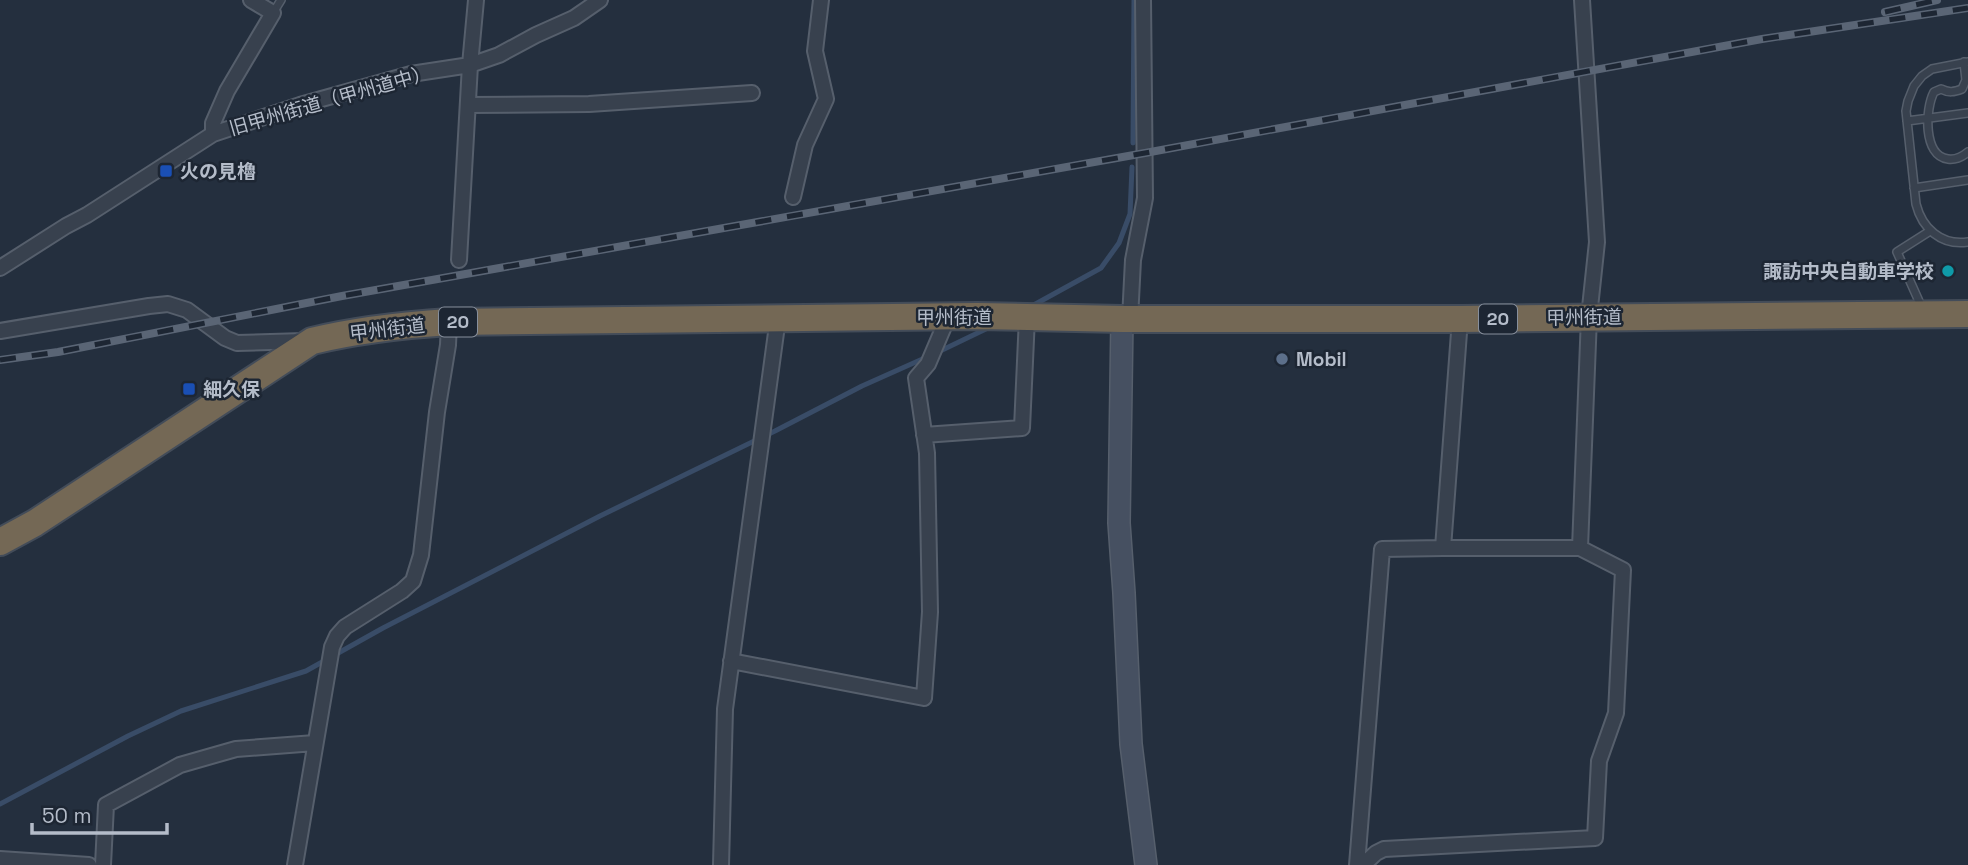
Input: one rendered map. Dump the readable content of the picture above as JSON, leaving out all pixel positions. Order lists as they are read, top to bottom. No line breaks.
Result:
{"streets":{"highway":["甲州街道","20"],"street":["旧甲州街道（甲州道中）"]},"places":{"transit":["火の見櫓","細久保"],"other":["諏訪中央自動車学校","Mobil"]},"scale_bar":"50 m"}
